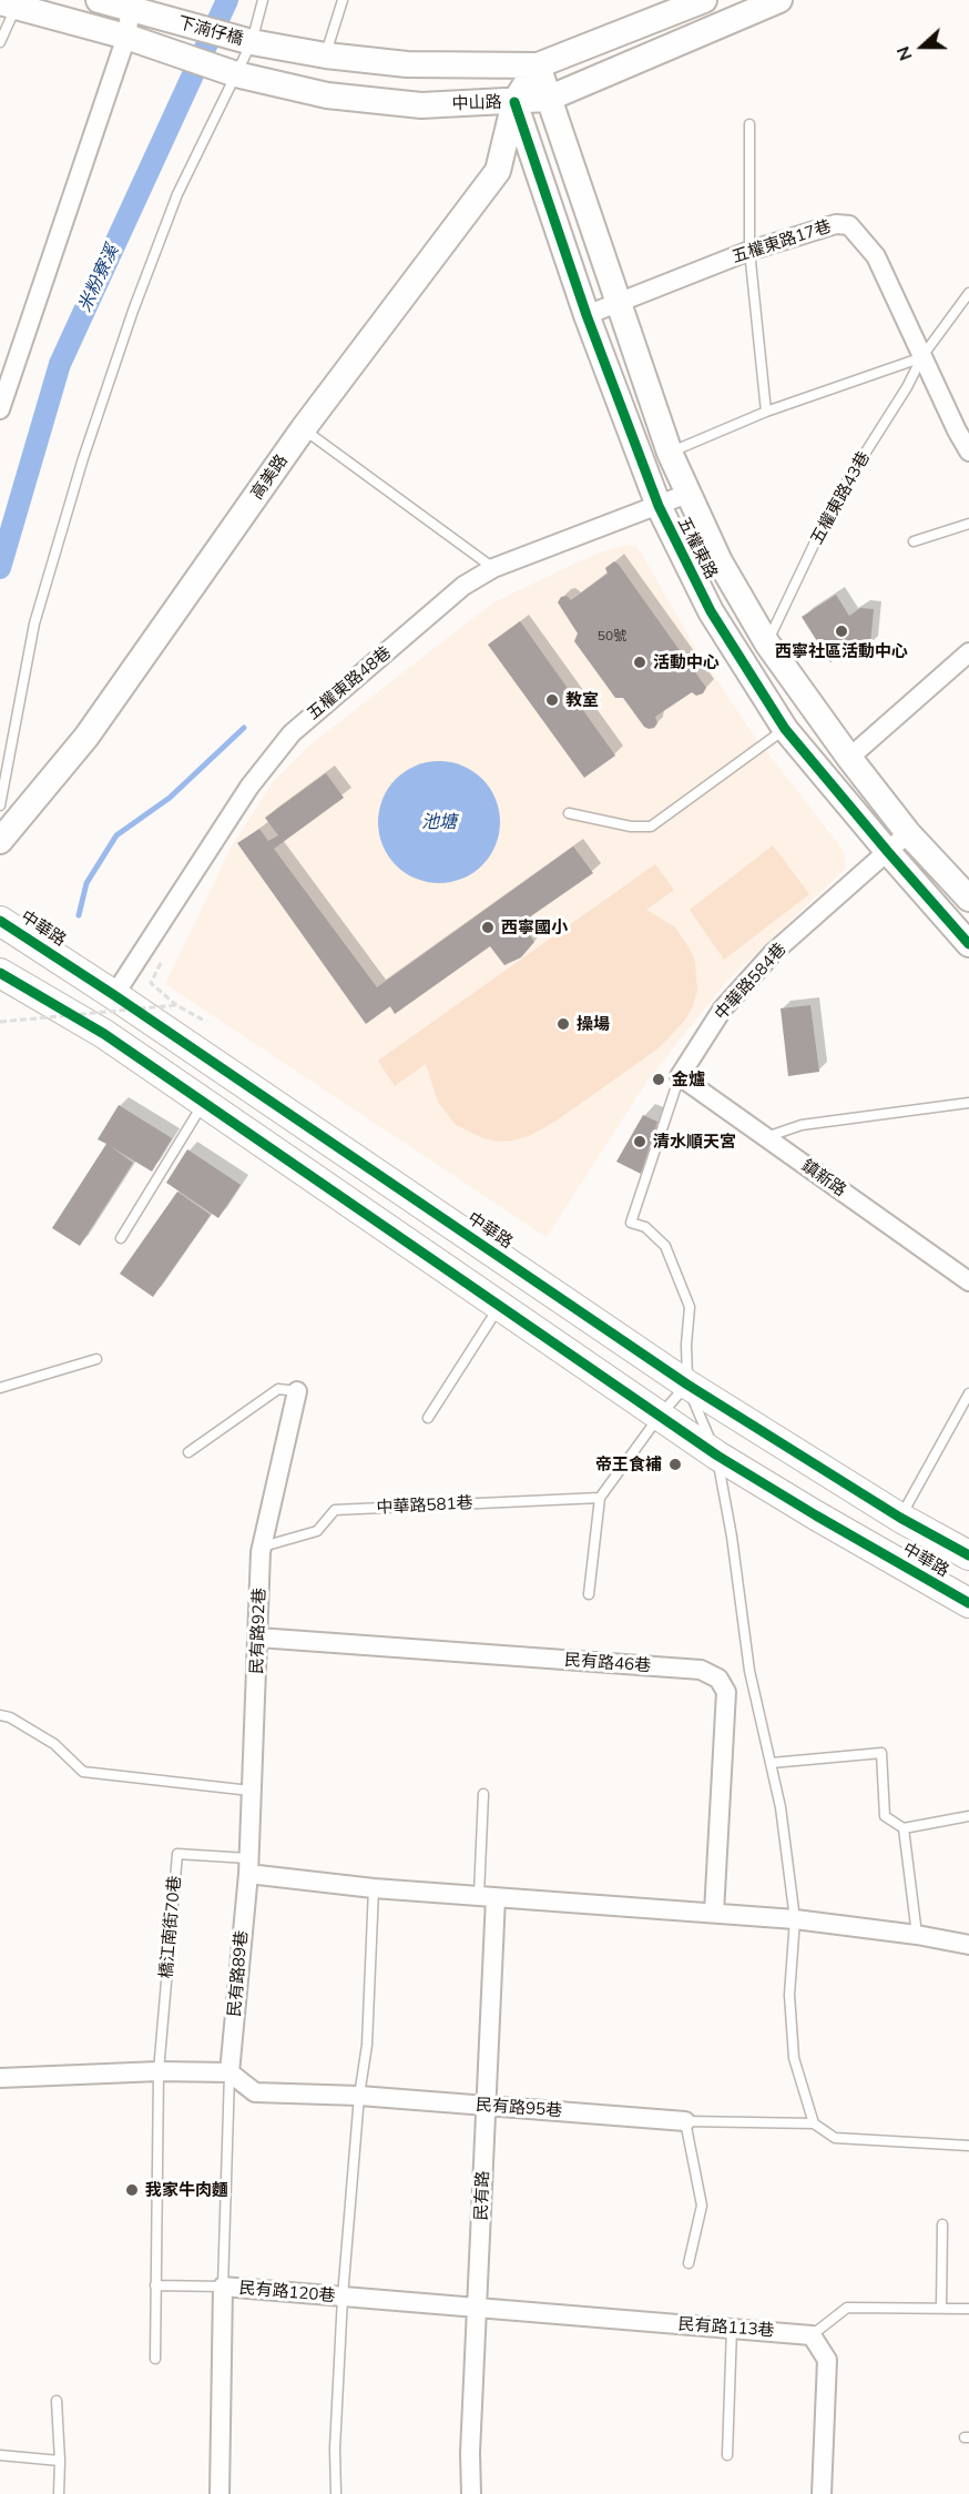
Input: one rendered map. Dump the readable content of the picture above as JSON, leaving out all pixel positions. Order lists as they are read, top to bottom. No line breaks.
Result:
{"streets":{"main road":["中華路"],"street":["下湳仔橋","中山路","五權東路17巷","高美路","五權東路","五權東路48巷","中華路584巷","鎮新路","民有路92巷","民有路46巷","民有路89巷","民有路95巷","民有路","民有路120巷","民有路113巷"],"lane":["五權東路43巷","中華路581巷","橋江南街70巷"]},"crossings":[["下湳仔橋","中山路"],["中山路","高美路"],["中山路","五權東路"],["五權東路17巷","五權東路43巷"],["五權東路17巷","五權東路"],["高美路","五權東路"],["五權東路43巷","五權東路"],["五權東路","五權東路48巷"],["五權東路","中華路584巷"],["五權東路48巷","中華路"],["中華路","中華路584巷"],["中華路584巷","鎮新路"],["中華路581巷","民有路92巷"],["民有路92巷","民有路46巷"],["民有路92巷","橋江南街70巷"],["民有路92巷","民有路89巷"],["橋江南街70巷","民有路89巷"],["民有路89巷","民有路95巷"],["民有路95巷","民有路"],["民有路","民有路120巷"],["民有路","民有路113巷"],["民有路120巷","民有路113巷"]],"water":["米粉寮溪","池塘"],"places":["西寧社區活動中心","活動中心","教室","西寧國小","操場","金爐","清水順天宮","帝王食補","我家牛肉麵"],"house_numbers":["50號"],"north":"left"}
